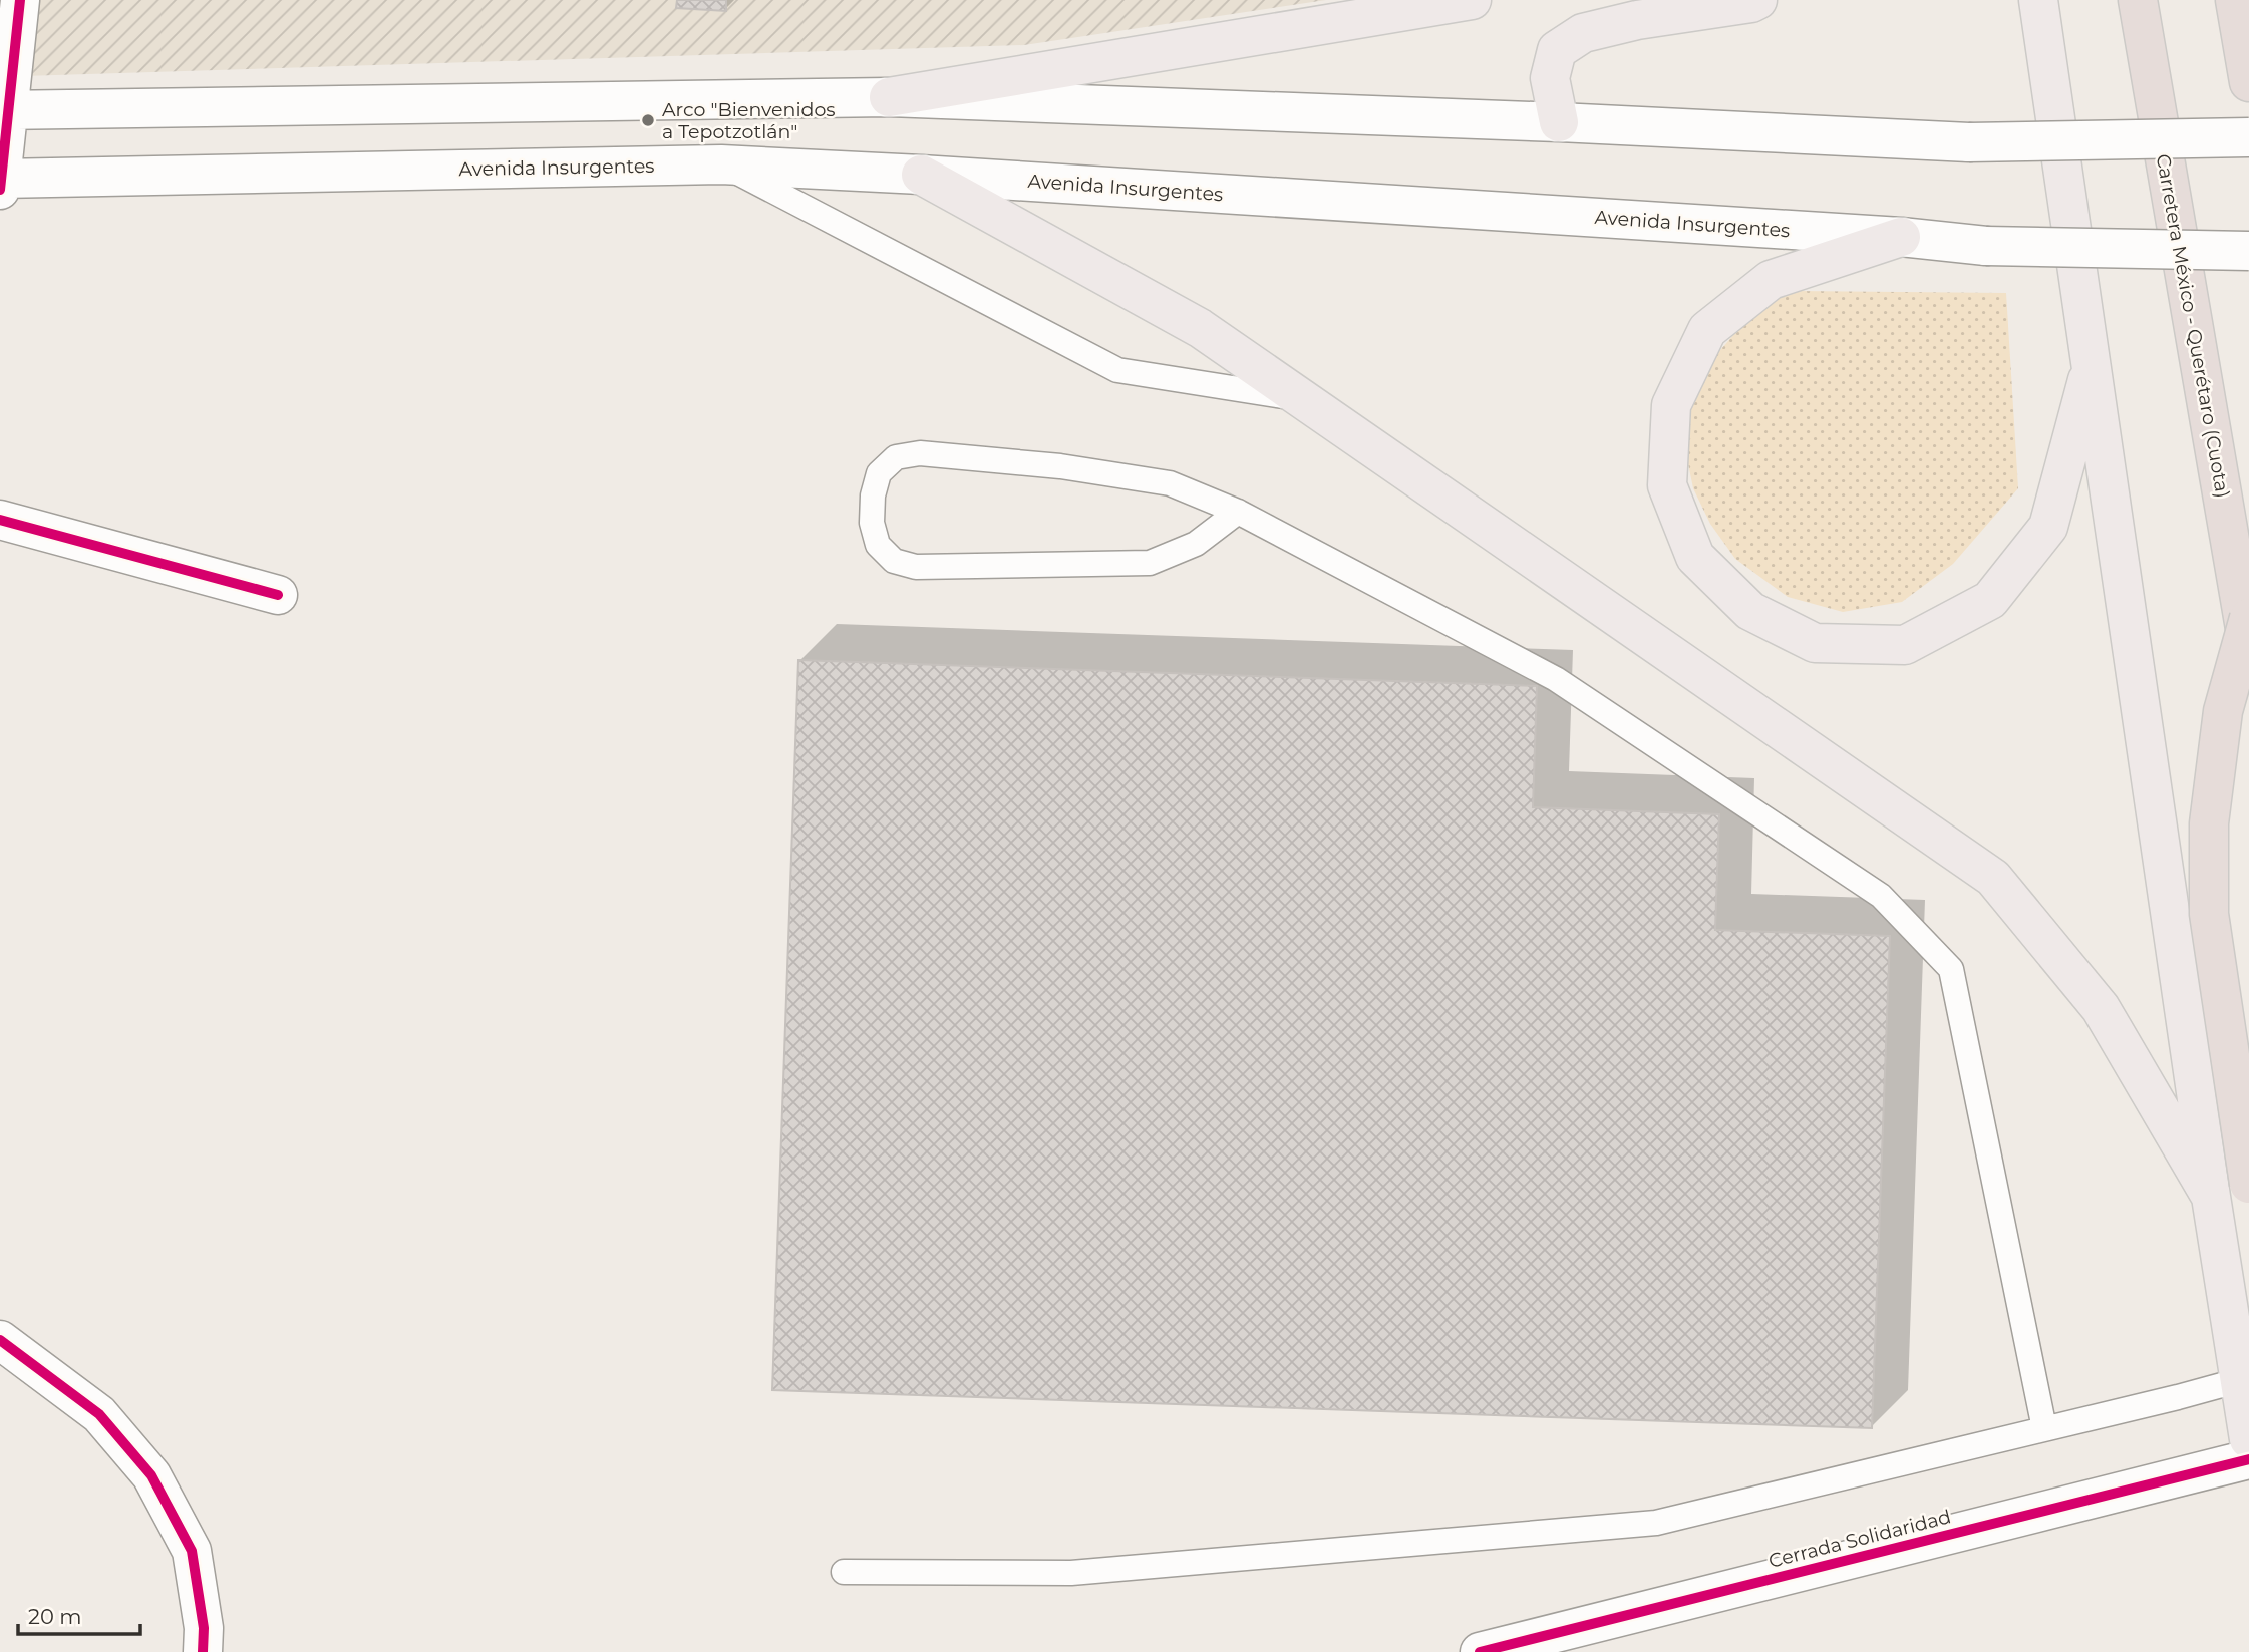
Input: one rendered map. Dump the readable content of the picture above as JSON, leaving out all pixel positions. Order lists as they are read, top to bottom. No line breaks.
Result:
{"streets":{"highway":["Carretera México - Querétaro (Cuota)"],"main road":["Avenida Insurgentes","Cerrada Solidaridad"]},"places":["Arco \"Bienvenidos a Tepotzotlán\""],"scale_bar":"20 m"}
